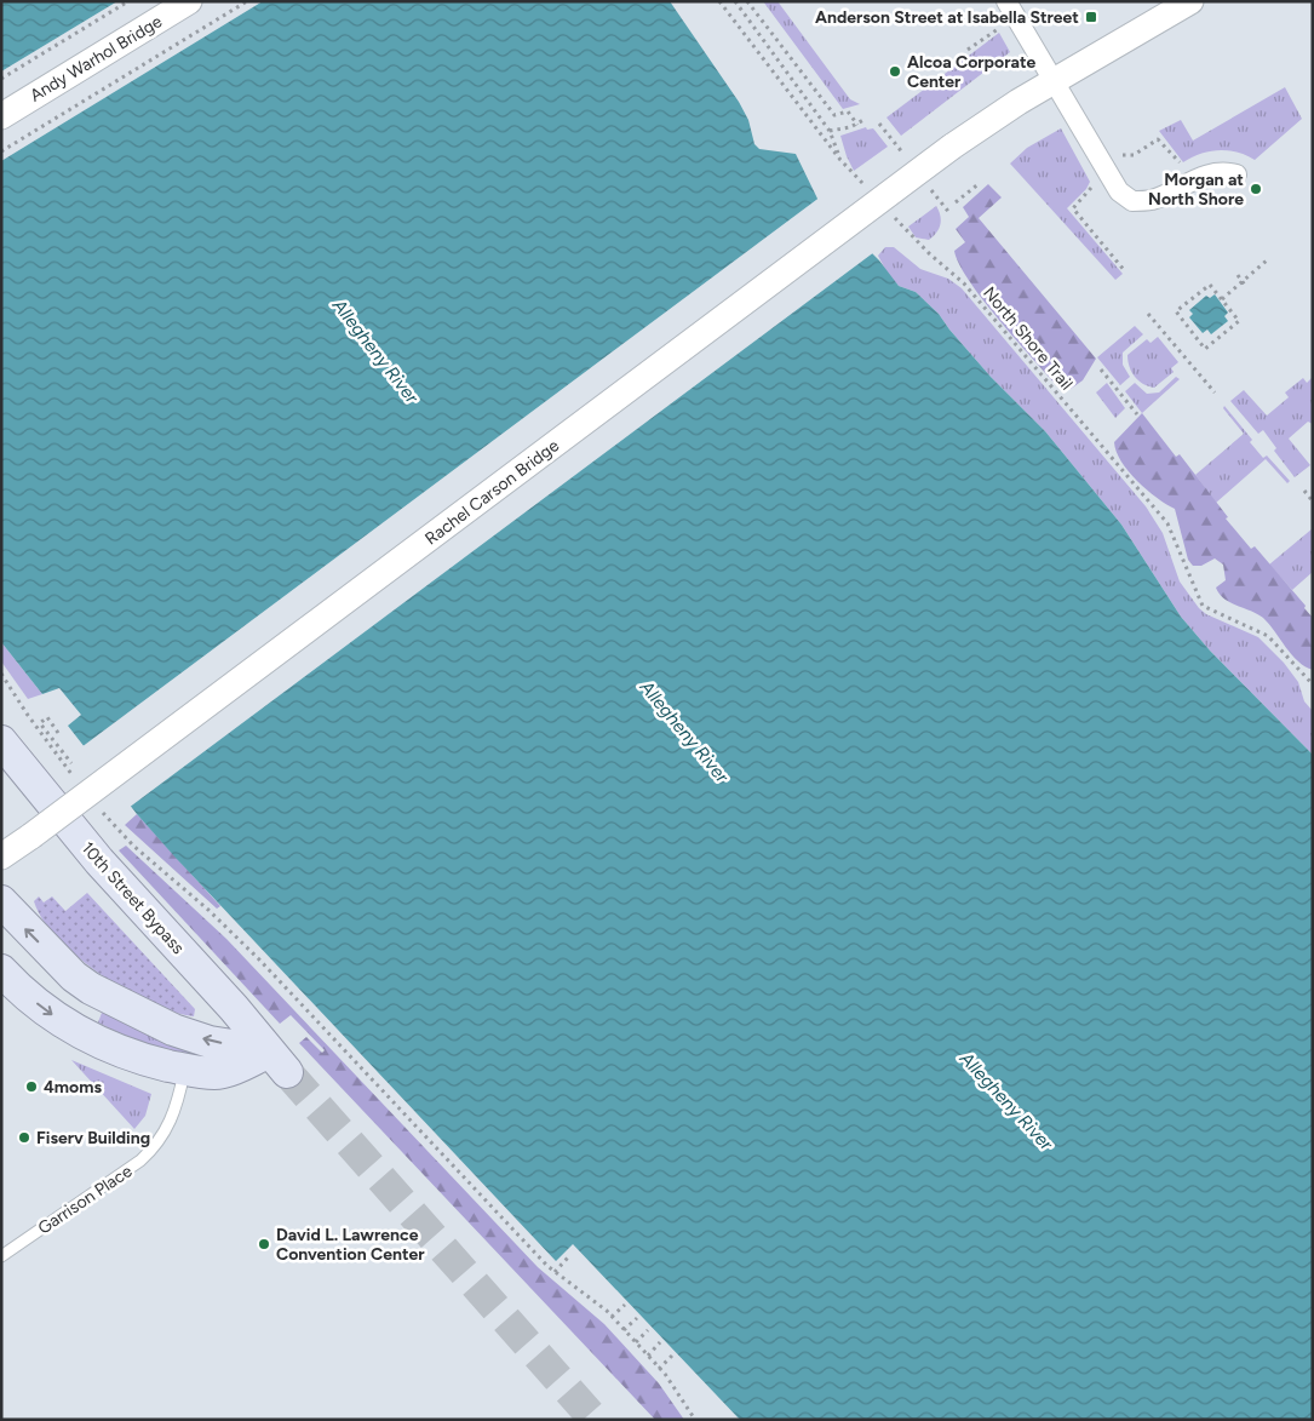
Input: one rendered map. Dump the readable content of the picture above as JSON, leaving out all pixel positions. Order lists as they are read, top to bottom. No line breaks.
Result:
{"streets":{"main road":["10th Street Bypass"],"street":["Andy Warhol Bridge","Rachel Carson Bridge"],"lane":["Garrison Place"],"path":["North Shore Trail"]},"water":["Allegheny River"],"places":{"transit":["Anderson Street at Isabella Street"],"other":["Alcoa Corporate Center","Morgan at North Shore","4moms","Fiserv Building","David L. Lawrence Convention Center"]}}
